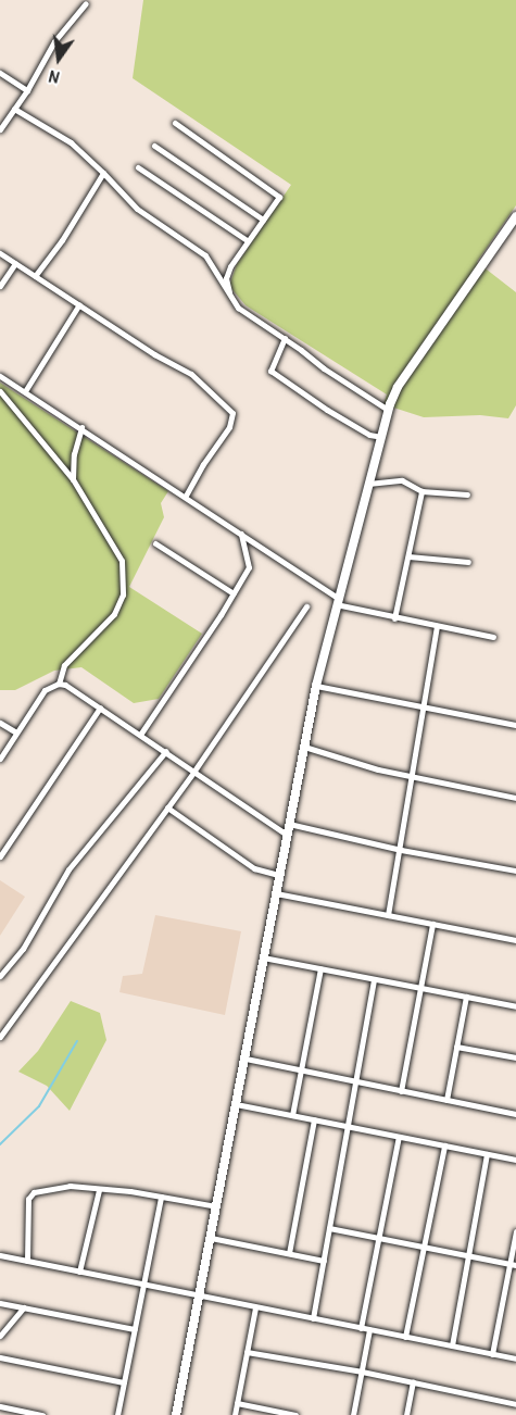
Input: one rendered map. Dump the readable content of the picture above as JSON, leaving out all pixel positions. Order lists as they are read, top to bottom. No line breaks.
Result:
{"north":"bottom"}
